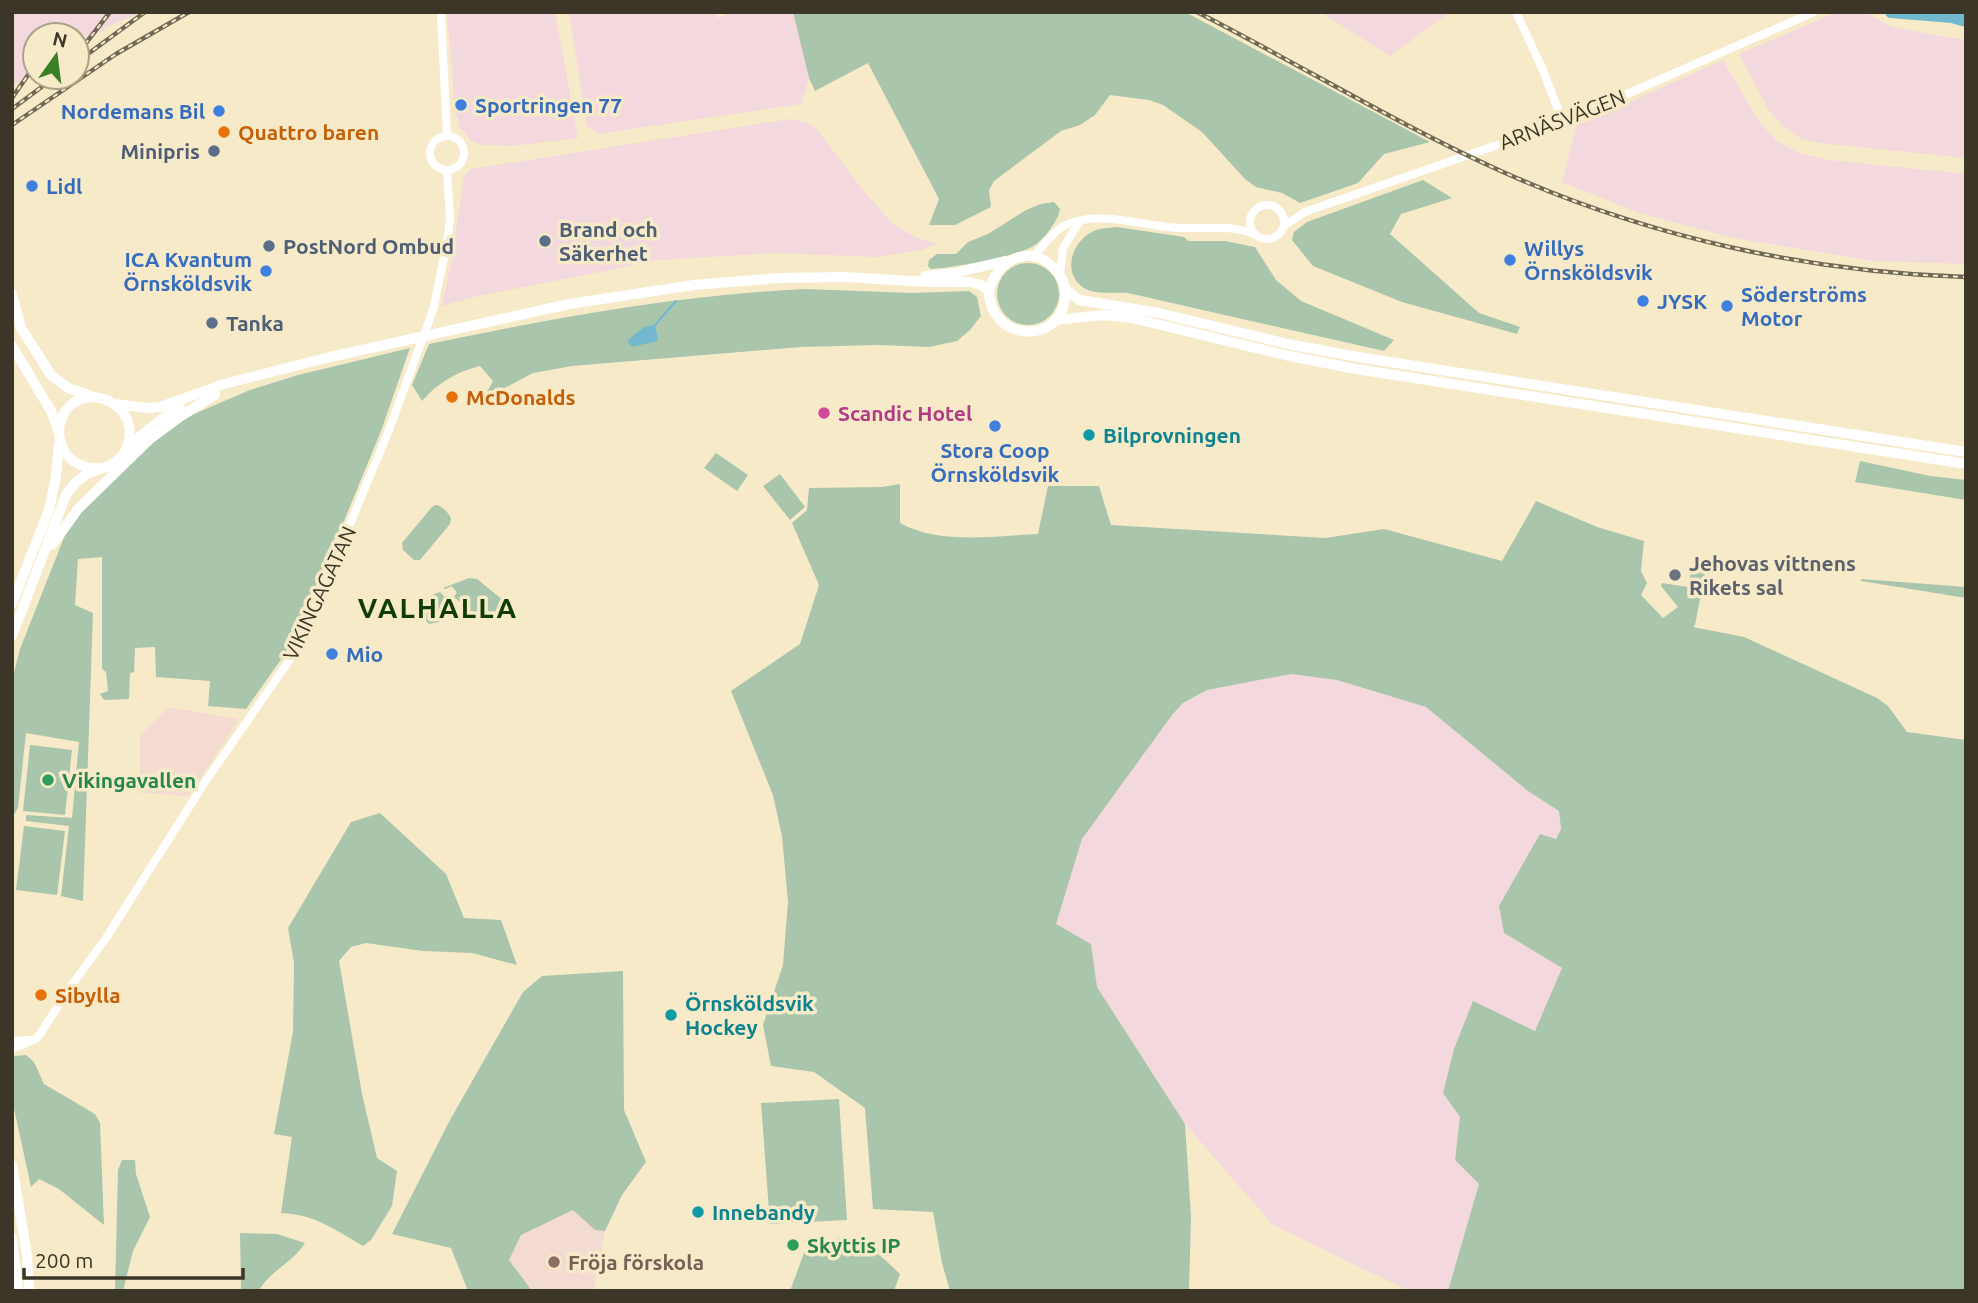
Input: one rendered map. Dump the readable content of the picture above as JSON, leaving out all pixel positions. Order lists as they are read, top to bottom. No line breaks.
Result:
{"streets":{"street":["ARNÄSVÄGEN","VIKINGAGATAN"]},"districts":["VALHALLA"],"places":["Sportringen 77","Nordemans Bil","Quattro baren","Minipris","Lidl","Brand och Säkerhet","PostNord Ombud","Willys Örnsköldsvik","ICA Kvantum Örnsköldsvik","JYSK","Söderströms Motor","Tanka","McDonalds","Scandic Hotel","Stora Coop Örnsköldsvik","Bilprovningen","Jehovas vittnens Rikets sal","Mio","Vikingavallen","Sibylla","Örnsköldsvik Hockey","Innebandy","Skyttis IP","Fröja förskola"],"scale_bar":"200 m","north":"top"}
